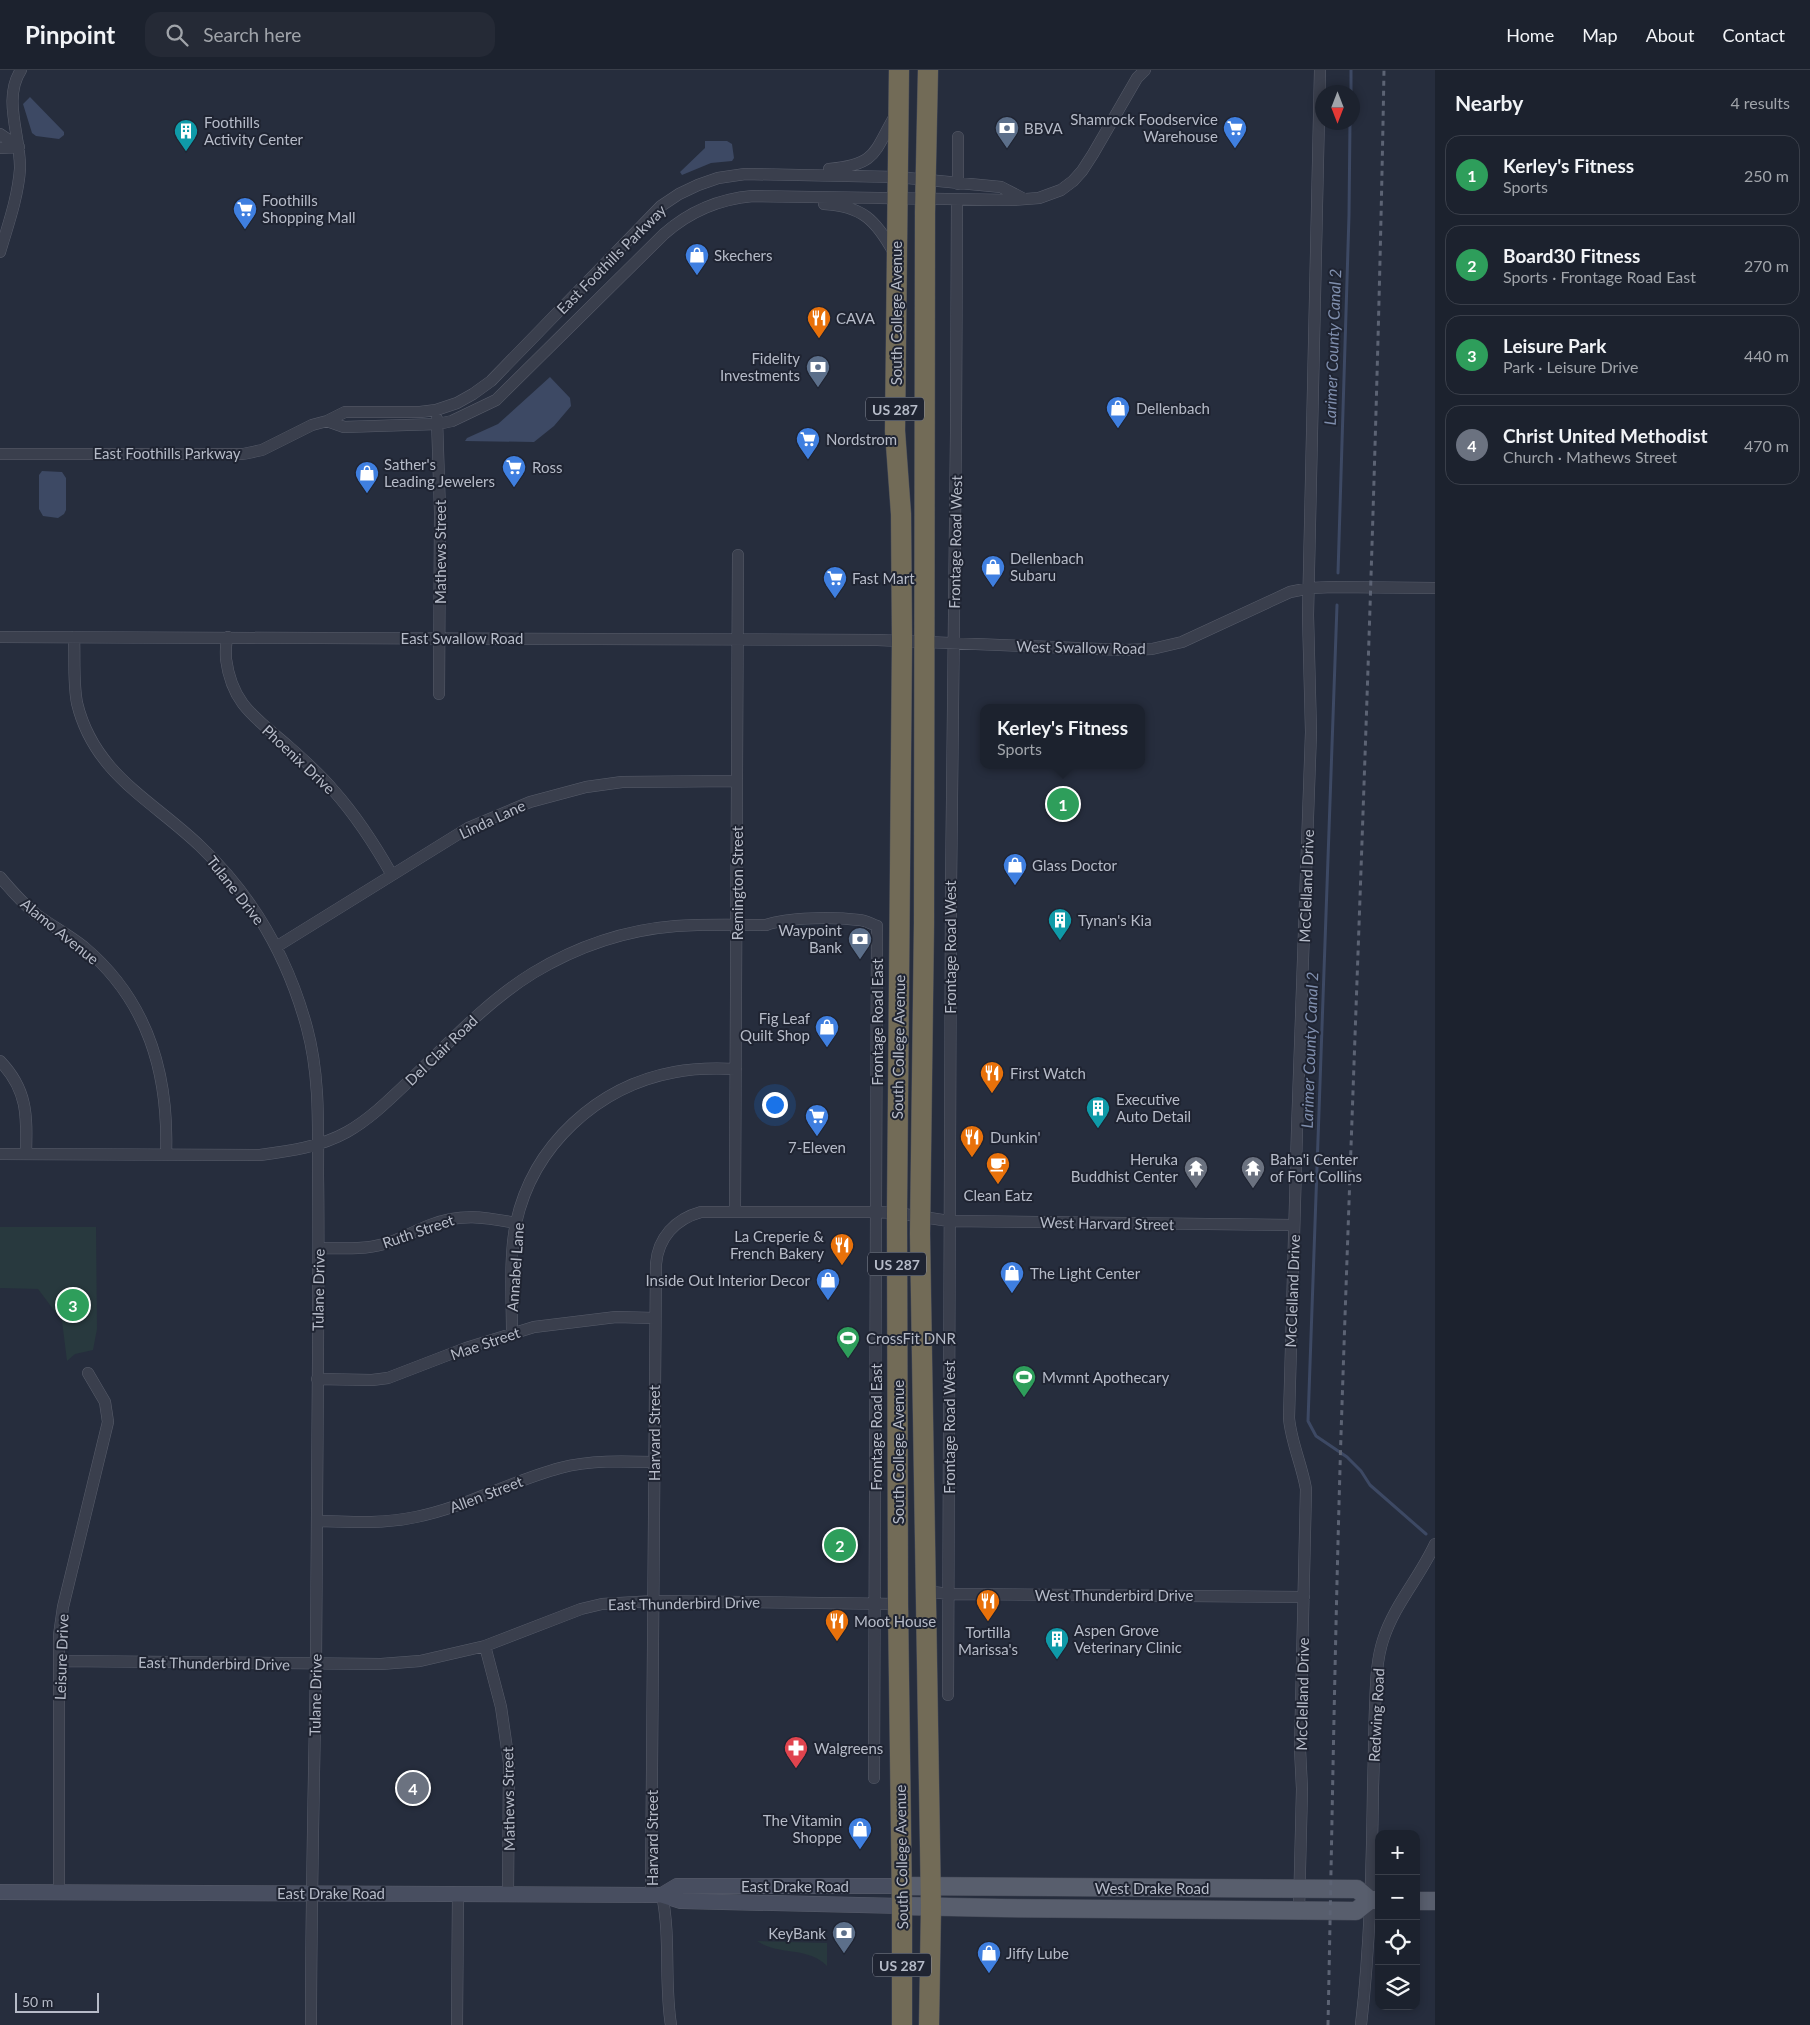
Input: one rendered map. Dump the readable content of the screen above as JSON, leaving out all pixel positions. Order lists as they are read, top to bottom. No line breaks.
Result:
{"streets":{"highway":["South College Avenue","US 287"],"main road":["East Drake Road","West Drake Road"],"street":["East Foothills Parkway","Frontage Road West","Mathews Street","East Swallow Road","West Swallow Road","Phoenix Drive","Linda Lane","Remington Street","McClelland Drive","Tulane Drive","Alamo Avenue","Frontage Road East","Del Clair Road","West Harvard Street","Ruth Street","Annabel Lane","Mae Street","Harvard Street","Allen Street","West Thunderbird Drive","East Thunderbird Drive","Leisure Drive","Redwing Road"]},"crossings":[["East Foothills Parkway","South College Avenue"],["East Foothills Parkway","Mathews Street"],["South College Avenue","East Swallow Road"],["South College Avenue","West Swallow Road"],["South College Avenue","West Harvard Street"],["South College Avenue","Harvard Street"],["South College Avenue","West Thunderbird Drive"],["South College Avenue","East Thunderbird Drive"],["South College Avenue","East Drake Road"],["South College Avenue","West Drake Road"],["Frontage Road West","West Swallow Road"],["Frontage Road West","West Harvard Street"],["Frontage Road West","West Thunderbird Drive"],["Mathews Street","East Swallow Road"],["Mathews Street","East Thunderbird Drive"],["Mathews Street","East Drake Road"],["East Swallow Road","West Swallow Road"],["East Swallow Road","Phoenix Drive"],["East Swallow Road","Remington Street"],["East Swallow Road","Tulane Drive"],["West Swallow Road","McClelland Drive"],["Phoenix Drive","Linda Lane"],["Linda Lane","Remington Street"],["Linda Lane","Tulane Drive"],["Remington Street","Del Clair Road"],["Remington Street","Annabel Lane"],["Remington Street","Harvard Street"],["McClelland Drive","West Harvard Street"],["McClelland Drive","West Thunderbird Drive"],["McClelland Drive","West Drake Road"],["Tulane Drive","Del Clair Road"],["Tulane Drive","Ruth Street"],["Tulane Drive","Mae Street"],["Tulane Drive","Allen Street"],["Tulane Drive","East Thunderbird Drive"],["Tulane Drive","East Drake Road"],["Alamo Avenue","Del Clair Road"],["Frontage Road East","Del Clair Road"],["Frontage Road East","Harvard Street"],["Frontage Road East","East Thunderbird Drive"],["West Harvard Street","Harvard Street"],["Ruth Street","Annabel Lane"],["Annabel Lane","Mae Street"],["Mae Street","Harvard Street"],["Harvard Street","Allen Street"],["Harvard Street","East Thunderbird Drive"],["Harvard Street","East Drake Road"],["East Thunderbird Drive","Leisure Drive"],["Leisure Drive","East Drake Road"],["Redwing Road","West Drake Road"],["East Drake Road","West Drake Road"]],"water":["Larimer County Canal 2"],"places":{"bank":["BBVA","Fidelity Investments","Waypoint Bank","KeyBank"],"supermarket":["Shamrock Foodservice Warehouse","Foothills Shopping Mall","Nordstrom","Ross","Fast Mart","7-Eleven"],"building":["Foothills Activity Center","Tynan's Kia","Executive Auto Detail","Aspen Grove Veterinary Clinic"],"shop":["Skechers","Dellenbach","Sather's Leading Jewelers","Dellenbach Subaru","Glass Doctor","Fig Leaf Quilt Shop","The Light Center","Inside Out Interior Decor","The Vitamin Shoppe","Jiffy Lube"],"restaurant":["CAVA","First Watch","Dunkin'","La Creperie & French Bakery","Tortilla Marissa's","Moot House"],"cafe":["Clean Eatz"],"temple":["Heruka Buddhist Center","Baha'i Center of Fort Collins"],"sports":["CrossFit DNR","Mvmnt Apothecary"],"pharmacy":["Walgreens"]},"scale_bar":"50 m","north":"bottom","page":{"header":"Pinpoint","search":"Search here","nav":["Home","Map","About","Contact"],"heading":["Nearby","4 results"],"list":[{"mark":"1","name":"Kerley's Fitness","note":"Sports","value":"250 m"},{"mark":"2","name":"Board30 Fitness","note":"Sports · Frontage Road East","value":"270 m"},{"mark":"3","name":"Leisure Park","note":"Park · Leisure Drive","value":"440 m"},{"mark":"4","name":"Christ United Methodist","note":"Church · Mathews Street","value":"470 m"}],"popup":["Kerley's Fitness","Sports"],"pins":["1","3","2","4"],"map_buttons":["+","−"],"scale":"50 m"}}
